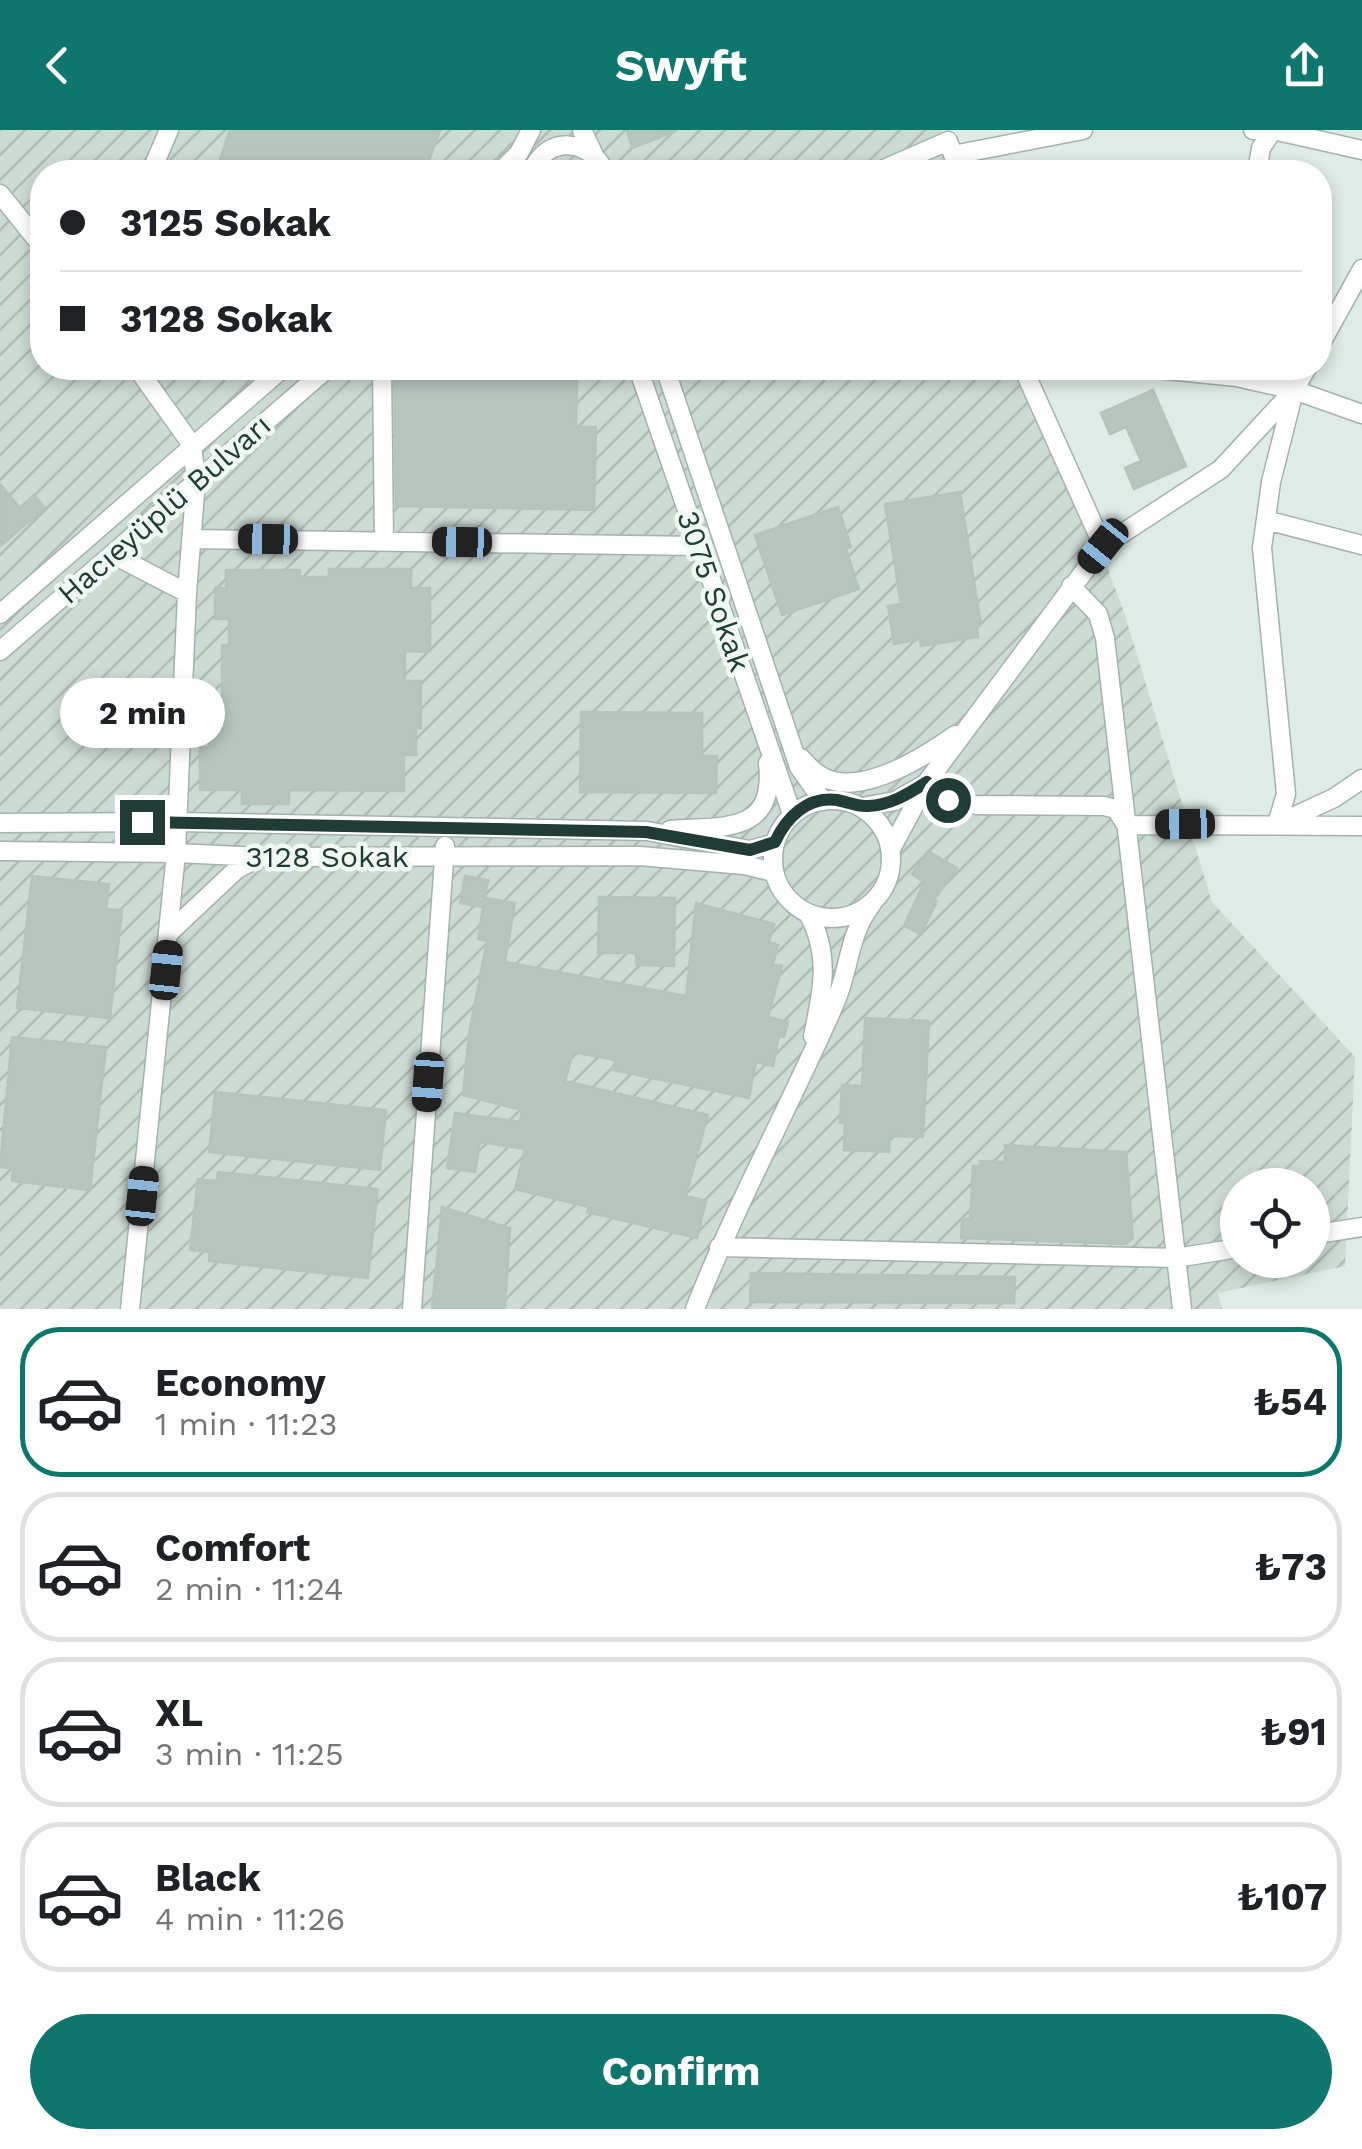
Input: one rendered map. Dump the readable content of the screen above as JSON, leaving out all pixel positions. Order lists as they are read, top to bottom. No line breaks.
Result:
{"streets":{"street":["Hacıeyüplü Bulvarı","3075 Sokak","3128 Sokak"]},"crossings":[["3075 Sokak","3128 Sokak"]],"page":{"header":"Swyft","banner":["3125 Sokak","3128 Sokak"],"bubble":"2 min","list":[{"name":"Economy","note":"1 min · 11:23","value":"₺54"},{"name":"Comfort","note":"2 min · 11:24","value":"₺73"},{"name":"XL","note":"3 min · 11:25","value":"₺91"},{"name":"Black","note":"4 min · 11:26","value":"₺107"}],"buttons":"Confirm"}}
